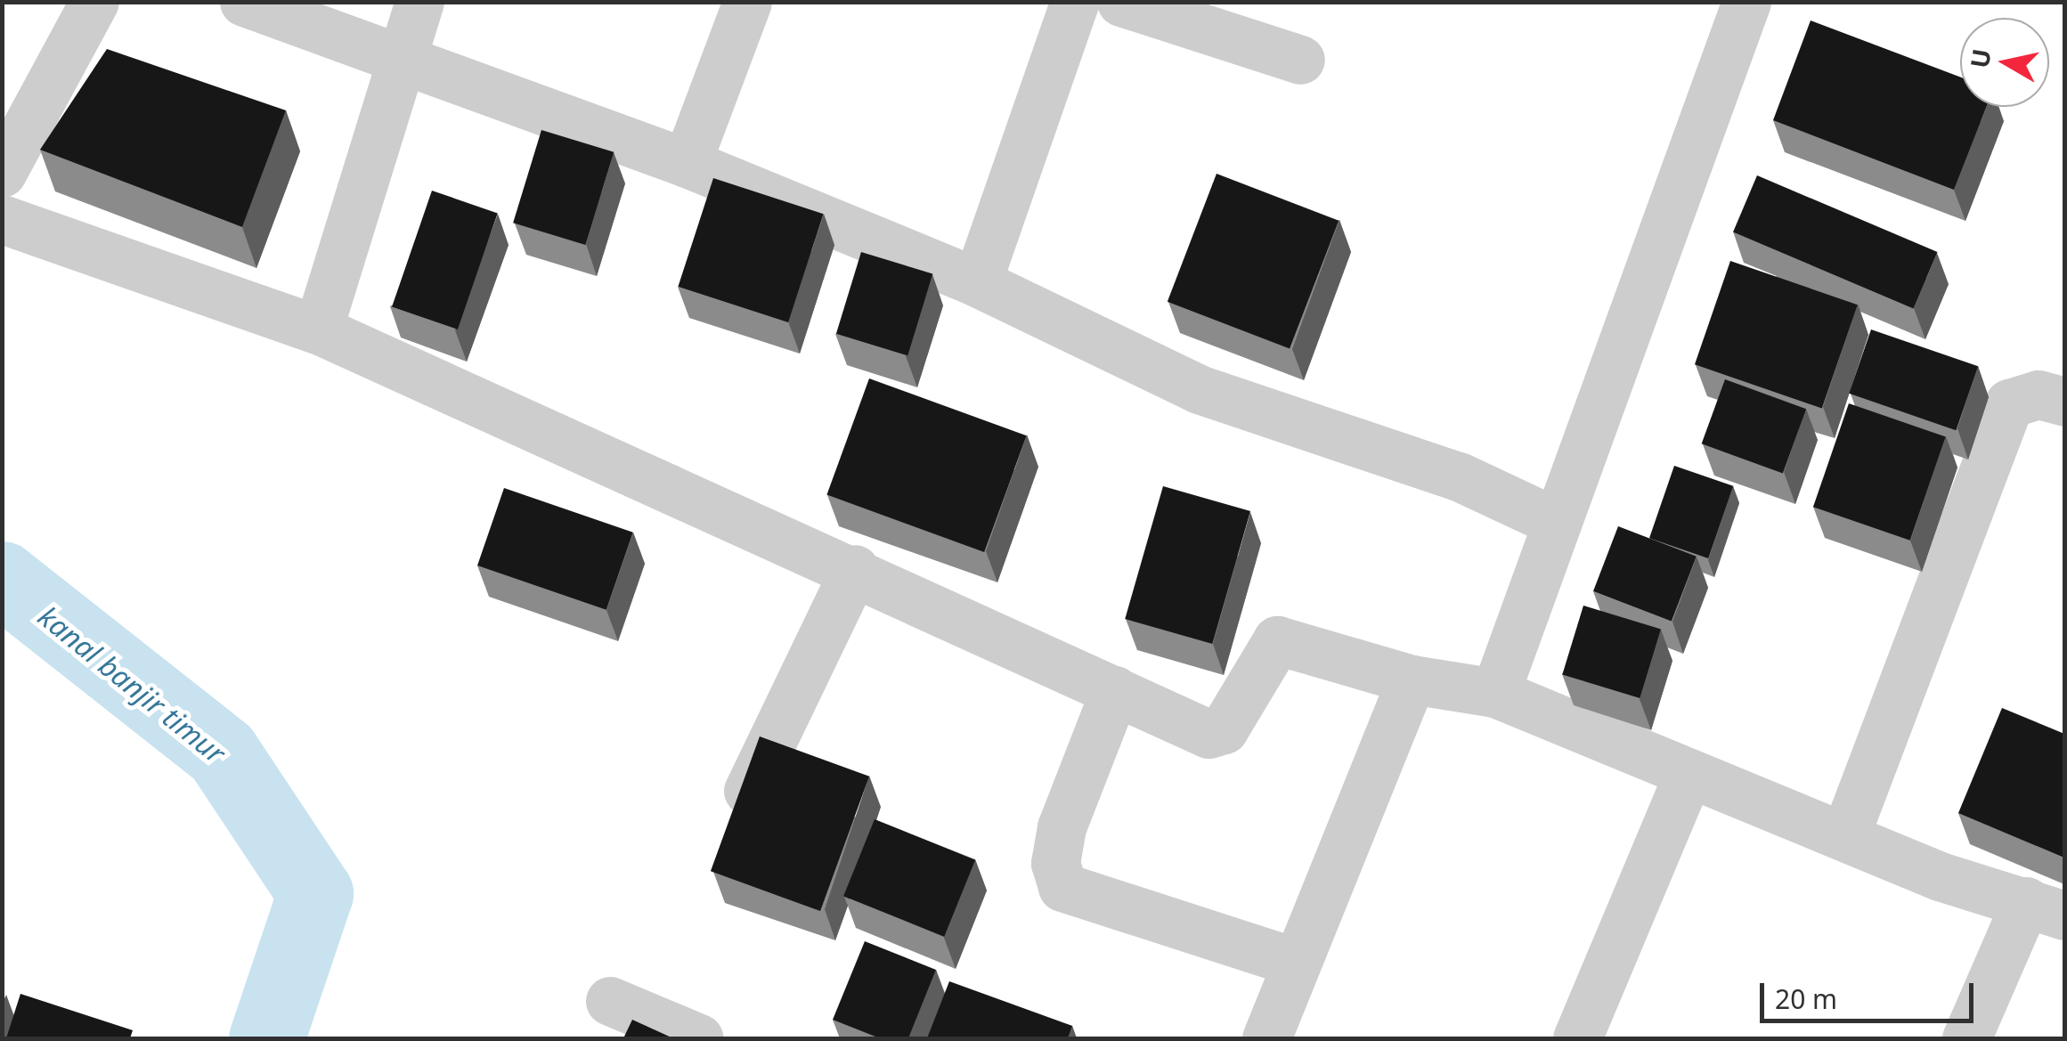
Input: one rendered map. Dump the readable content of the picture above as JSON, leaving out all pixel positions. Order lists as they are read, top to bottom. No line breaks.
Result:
{"water":["kanal banjir timur"],"scale_bar":"20 m","north":"left"}
